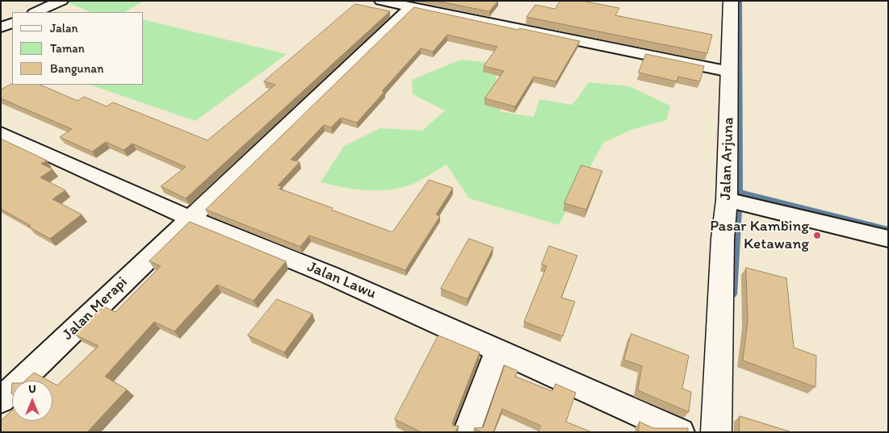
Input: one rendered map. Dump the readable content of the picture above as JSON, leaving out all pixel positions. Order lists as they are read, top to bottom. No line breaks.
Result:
{"streets":{"street":["Jalan Arjuna","Jalan Lawu","Jalan Merapi"]},"crossings":[["Jalan Lawu","Jalan Merapi"]],"places":["Pasar Kambing Ketawang"],"legend":["Jalan","Taman","Bangunan"],"north":"top"}
